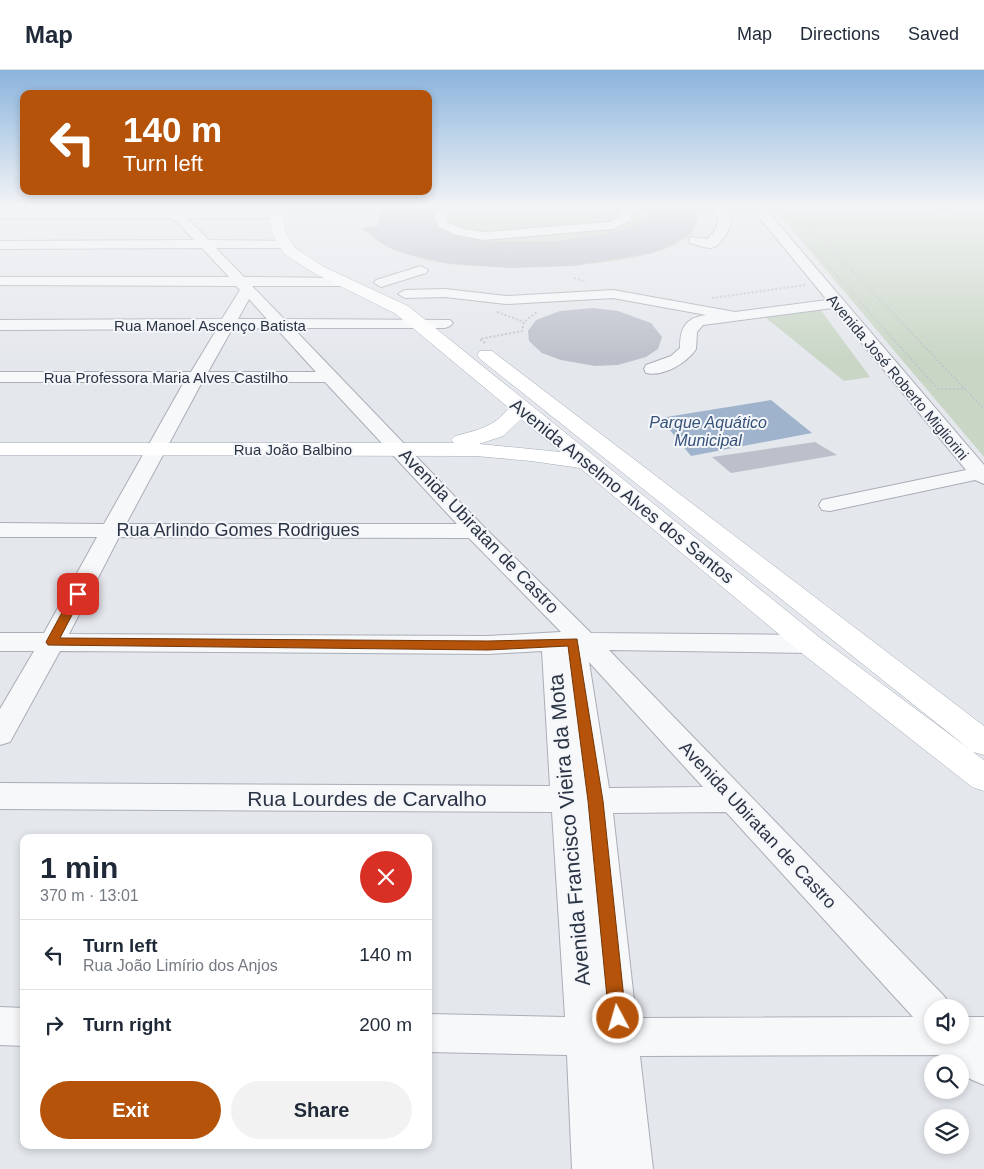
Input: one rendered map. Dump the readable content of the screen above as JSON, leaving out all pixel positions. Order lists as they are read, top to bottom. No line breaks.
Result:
{"streets":{"main road":["Rua João Balbino","Avenida Anselmo Alves dos Santos"],"street":["Rua Manoel Ascenço Batista","Rua Professora Maria Alves Castilho","Avenida José Roberto Migliorini","Rua Arlindo Gomes Rodrigues","Avenida Ubiratan de Castro","Rua Lourdes de Carvalho","Avenida Francisco Vieira da Mota"]},"crossings":[["Rua Manoel Ascenço Batista","Avenida Anselmo Alves dos Santos"],["Rua Manoel Ascenço Batista","Avenida Ubiratan de Castro"],["Rua Professora Maria Alves Castilho","Avenida Ubiratan de Castro"],["Rua João Balbino","Avenida Anselmo Alves dos Santos"],["Rua João Balbino","Avenida Ubiratan de Castro"],["Rua Arlindo Gomes Rodrigues","Avenida Ubiratan de Castro"],["Avenida Ubiratan de Castro","Rua Lourdes de Carvalho"],["Avenida Ubiratan de Castro","Avenida Francisco Vieira da Mota"],["Rua Lourdes de Carvalho","Avenida Francisco Vieira da Mota"]],"water":["Parque Aquático Municipal"],"page":{"header":"Map","nav":["Map","Directions","Saved"],"turn":["140 m","Turn left"],"heading":["1 min","370 m · 13:01"],"list":[{"name":"Turn left","note":"Rua João Limírio dos Anjos","value":"140 m"},{"name":"Turn right","value":"200 m"}],"buttons":["Exit","Share"]}}
